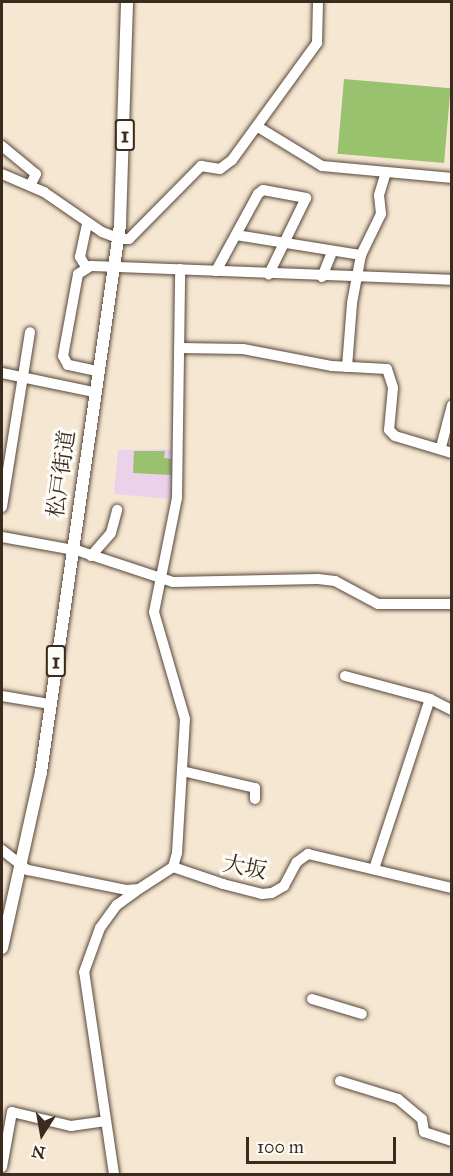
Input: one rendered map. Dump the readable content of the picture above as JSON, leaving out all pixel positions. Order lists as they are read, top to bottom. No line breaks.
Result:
{"streets":{"main road":["1","松戸街道"],"street":["大坂"]},"scale_bar":"100 m","north":"bottom"}
